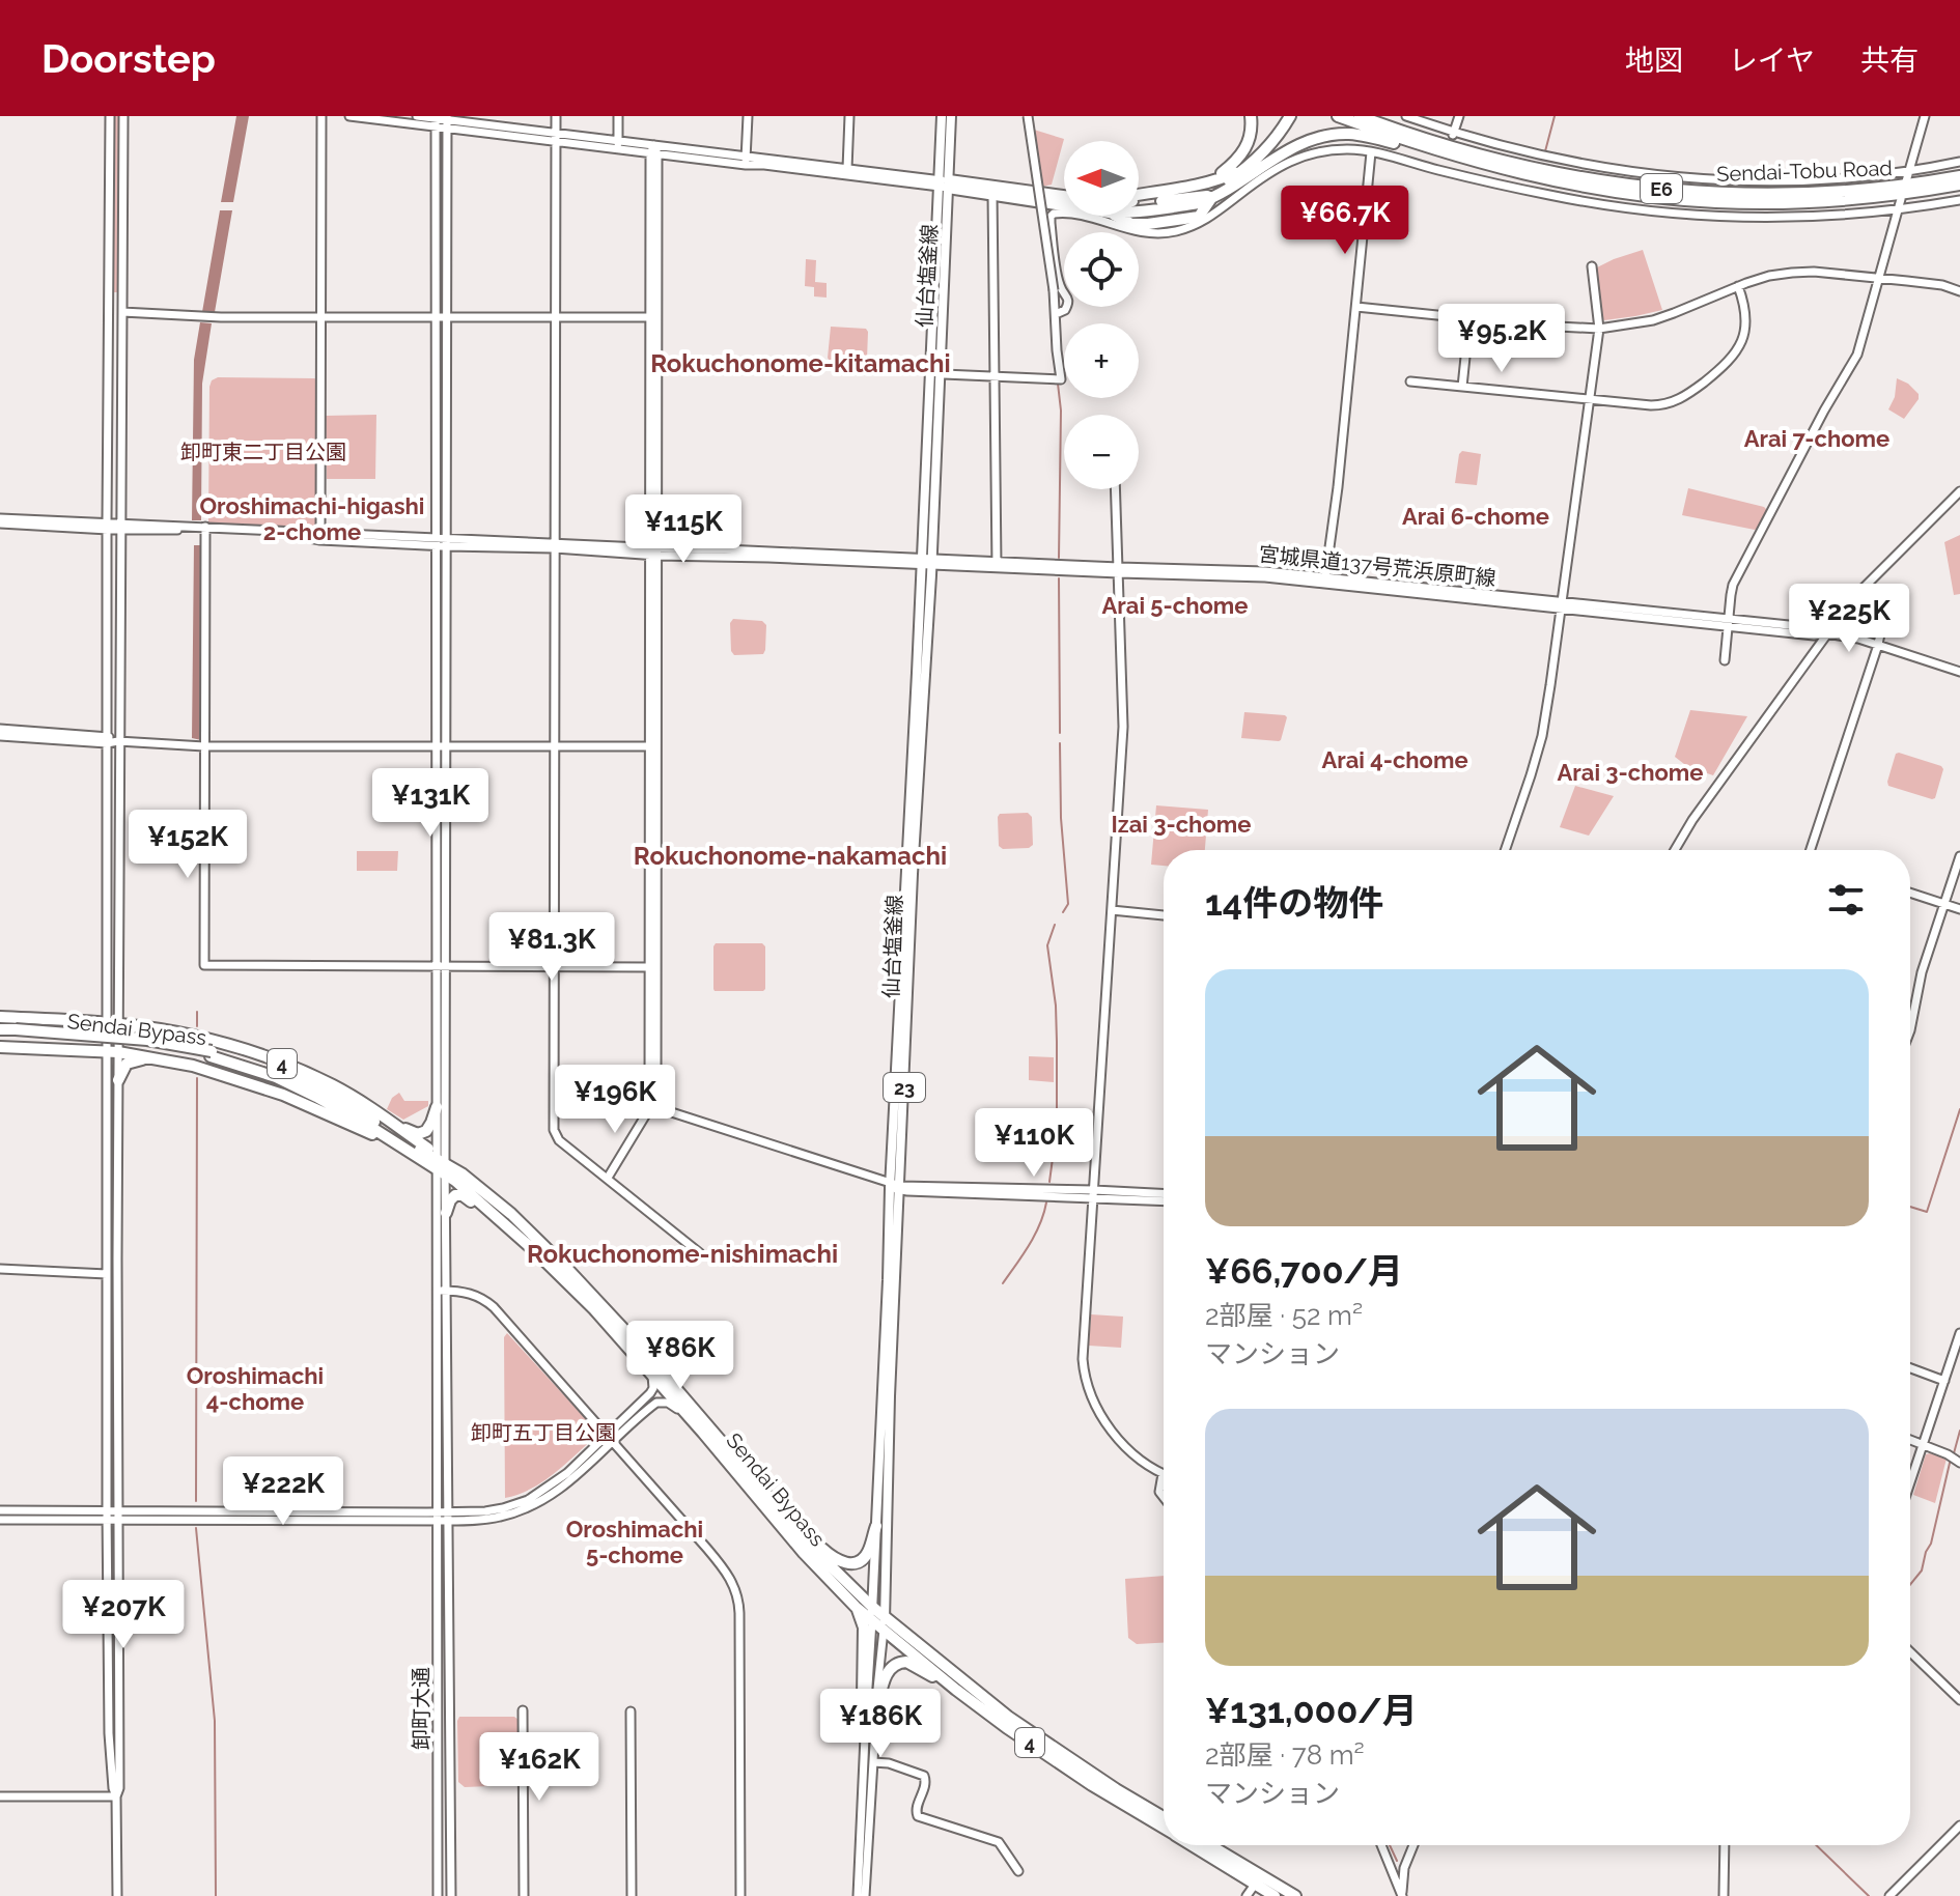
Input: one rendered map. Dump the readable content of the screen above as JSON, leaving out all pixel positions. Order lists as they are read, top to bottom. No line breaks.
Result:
{"streets":{"highway":["Sendai-Tobu Road","E6","Sendai Bypass","4"],"main road":["仙台塩釜線","23"],"street":["宮城県道137号荒浜原町線","卸町大通"]},"crossings":[["仙台塩釜線","宮城県道137号荒浜原町線"],["仙台塩釜線","Sendai Bypass"],["Sendai Bypass","4"],["Sendai Bypass","卸町大通"],["4","卸町大通"]],"districts":["Rokuchonome-kitamachi","Arai 7-chome","Oroshimachi-higashi 2-chome","Arai 6-chome","Arai 5-chome","Arai 4-chome","Arai 3-chome","Izai 3-chome","Rokuchonome-nakamachi","Rokuchonome-nishimachi","Oroshimachi 4-chome","Oroshimachi 5-chome"],"parks":["卸町東二丁目公園","卸町五丁目公園"],"north":"left","page":{"header":"Doorstep","nav":["地図","レイヤ","共有"],"map_buttons":["+","−"],"price":["¥66.7K","¥95.2K","¥115K","¥225K","¥131K","¥152K","¥81.3K","¥196K","¥110K","¥86K","¥222K","¥207K","¥186K","¥162K"],"heading":"14件の物件","list":[{"name":"¥66,700/月","note":"2部屋 · 52 m² · マンション"},{"name":"¥131,000/月","note":"2部屋 · 78 m² · マンション"}]}}
